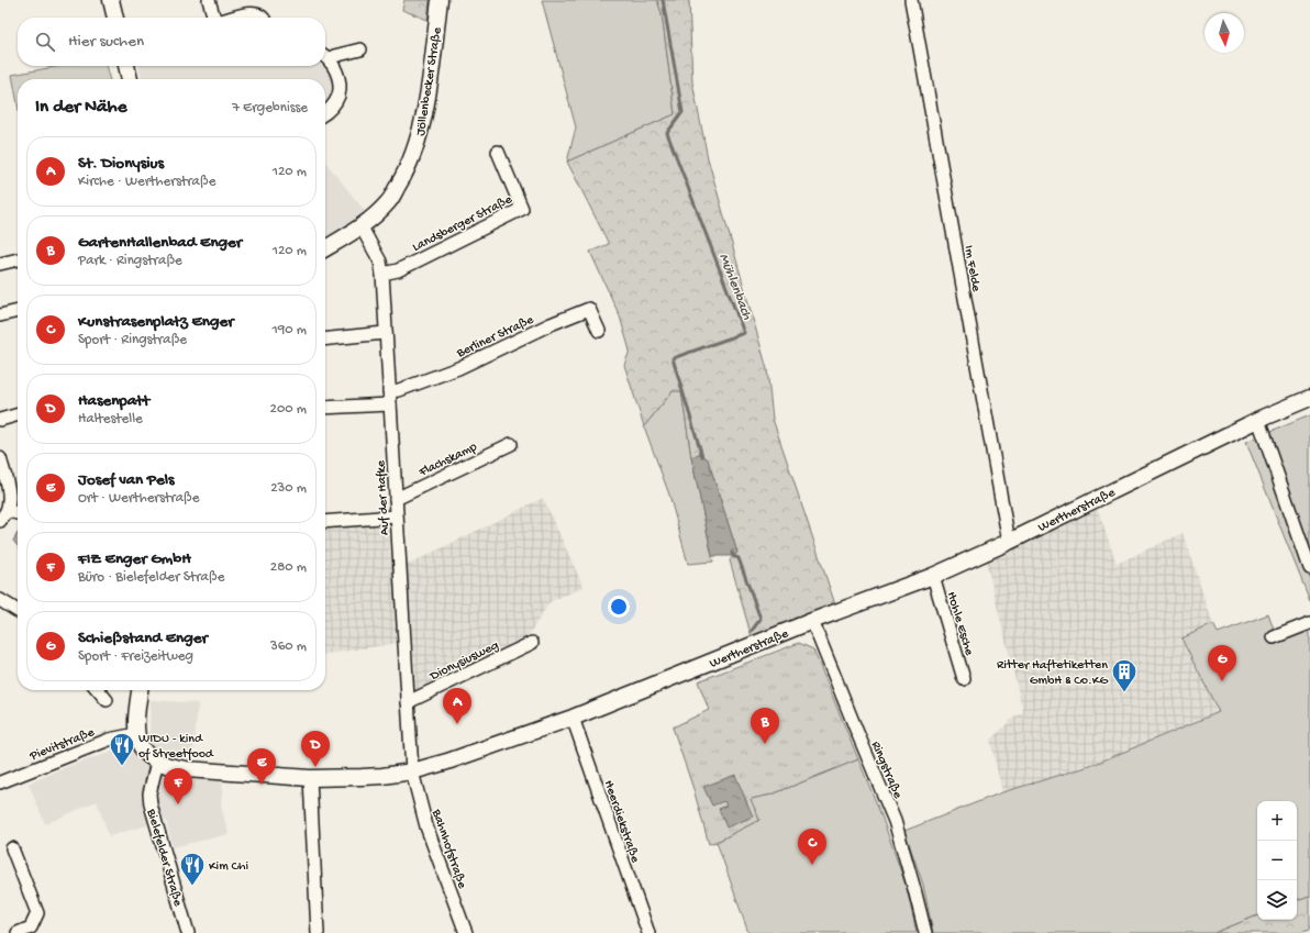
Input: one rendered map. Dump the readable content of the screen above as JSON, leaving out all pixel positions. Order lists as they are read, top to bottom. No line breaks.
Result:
{"streets":{"main road":["Jöllenbecker Straße","Wertherstraße"],"street":["Landsberger Straße","Im Felde","Berliner Straße","Flachskamp","Auf der Hafke","Hohle Esche","Dionysiusweg","Pievitstraße","Ringstraße","Heerdiekstraße","Bahnhofstraße","Bielefelder Straße"]},"crossings":[["Jöllenbecker Straße","Auf der Hafke"],["Landsberger Straße","Auf der Hafke"],["Im Felde","Wertherstraße"],["Berliner Straße","Auf der Hafke"],["Flachskamp","Auf der Hafke"],["Auf der Hafke","Wertherstraße"],["Auf der Hafke","Dionysiusweg"],["Auf der Hafke","Bahnhofstraße"],["Wertherstraße","Hohle Esche"],["Wertherstraße","Ringstraße"],["Wertherstraße","Heerdiekstraße"],["Wertherstraße","Bahnhofstraße"],["Wertherstraße","Bielefelder Straße"]],"water":["Mühlenbach"],"places":{"building":["Ritter Haftetiketten GmbH & Co.KG"],"restaurant":["WIDU - kind of Streetfood","Kim Chi"]},"north":"bottom","page":{"search":"Hier suchen","heading":["In der Nähe","7 Ergebnisse"],"list":[{"mark":"A","name":"St. Dionysius","note":"Kirche · Wertherstraße","value":"120 m"},{"mark":"B","name":"GartenHallenbad Enger","note":"Park · Ringstraße","value":"120 m"},{"mark":"C","name":"Kunstrasenplatz Enger","note":"Sport · Ringstraße","value":"190 m"},{"mark":"D","name":"Hasenpatt","note":"Haltestelle","value":"200 m"},{"mark":"E","name":"Josef van Pels","note":"Ort · Wertherstraße","value":"230 m"},{"mark":"F","name":"FIZ Enger GmbH","note":"Büro · Bielefelder Straße","value":"280 m"},{"mark":"G","name":"Schießstand Enger","note":"Sport · Freizeitweg","value":"360 m"}],"pins":["G","A","B","D","E","F","C"],"map_buttons":["+","−"]}}
